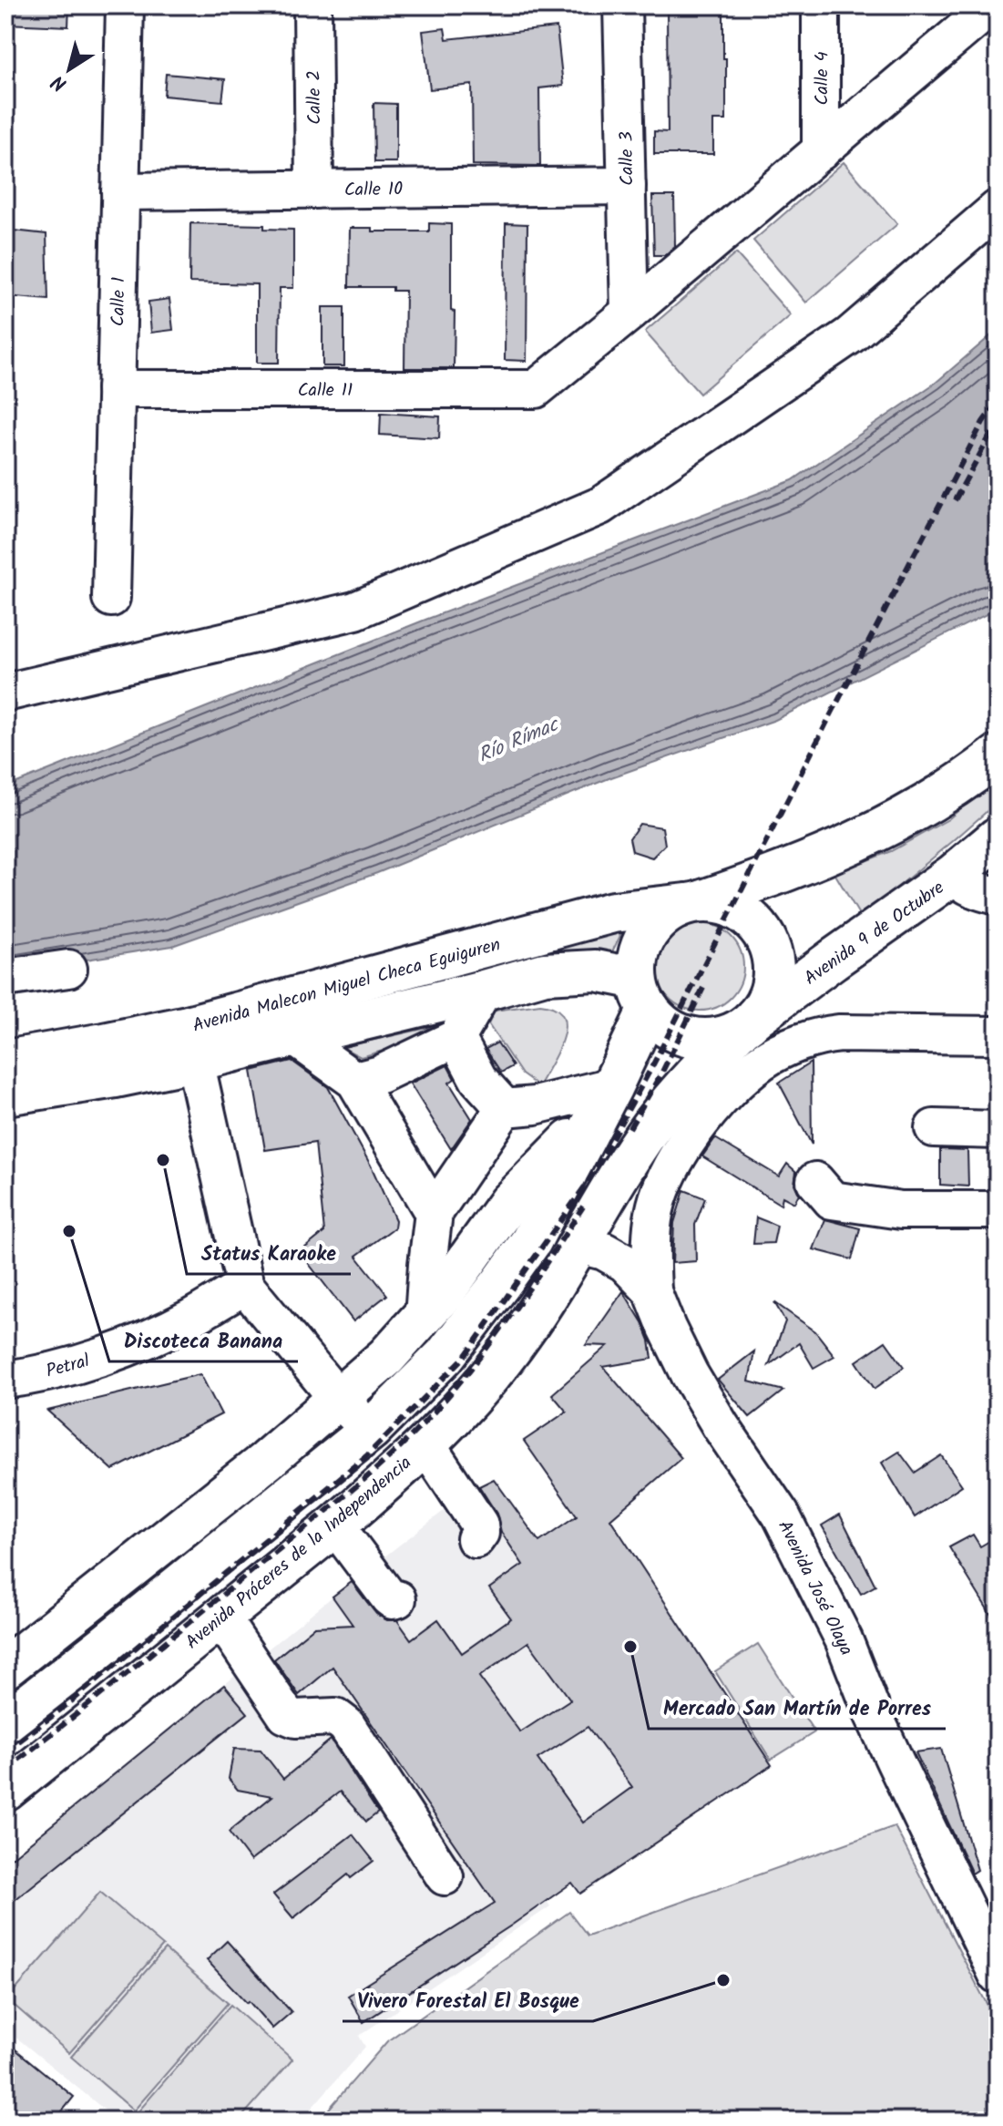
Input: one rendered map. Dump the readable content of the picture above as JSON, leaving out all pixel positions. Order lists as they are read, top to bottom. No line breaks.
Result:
{"streets":{"main road":["Avenida 9 de Octubre","Avenida Malecon Miguel Checa Eguiguren","Avenida Próceres de la Independencia"],"street":["Calle 4","Calle 2","Calle 3","Calle 10","Calle 1","Calle 11","Petral","Avenida José Olaya"]},"crossings":[["Calle 2","Calle 10"],["Calle 3","Calle 10"],["Calle 3","Calle 11"],["Calle 10","Calle 1"],["Calle 1","Calle 11"],["Avenida 9 de Octubre","Avenida Malecon Miguel Checa Eguiguren"],["Avenida 9 de Octubre","Avenida Próceres de la Independencia"],["Avenida Malecon Miguel Checa Eguiguren","Avenida Próceres de la Independencia"],["Avenida Próceres de la Independencia","Avenida José Olaya"]],"water":["Río Rímac"],"places":["Status Karaoke","Discoteca Banana","Mercado San Martín de Porres","Vivero Forestal El Bosque"],"north":"bottom left"}
